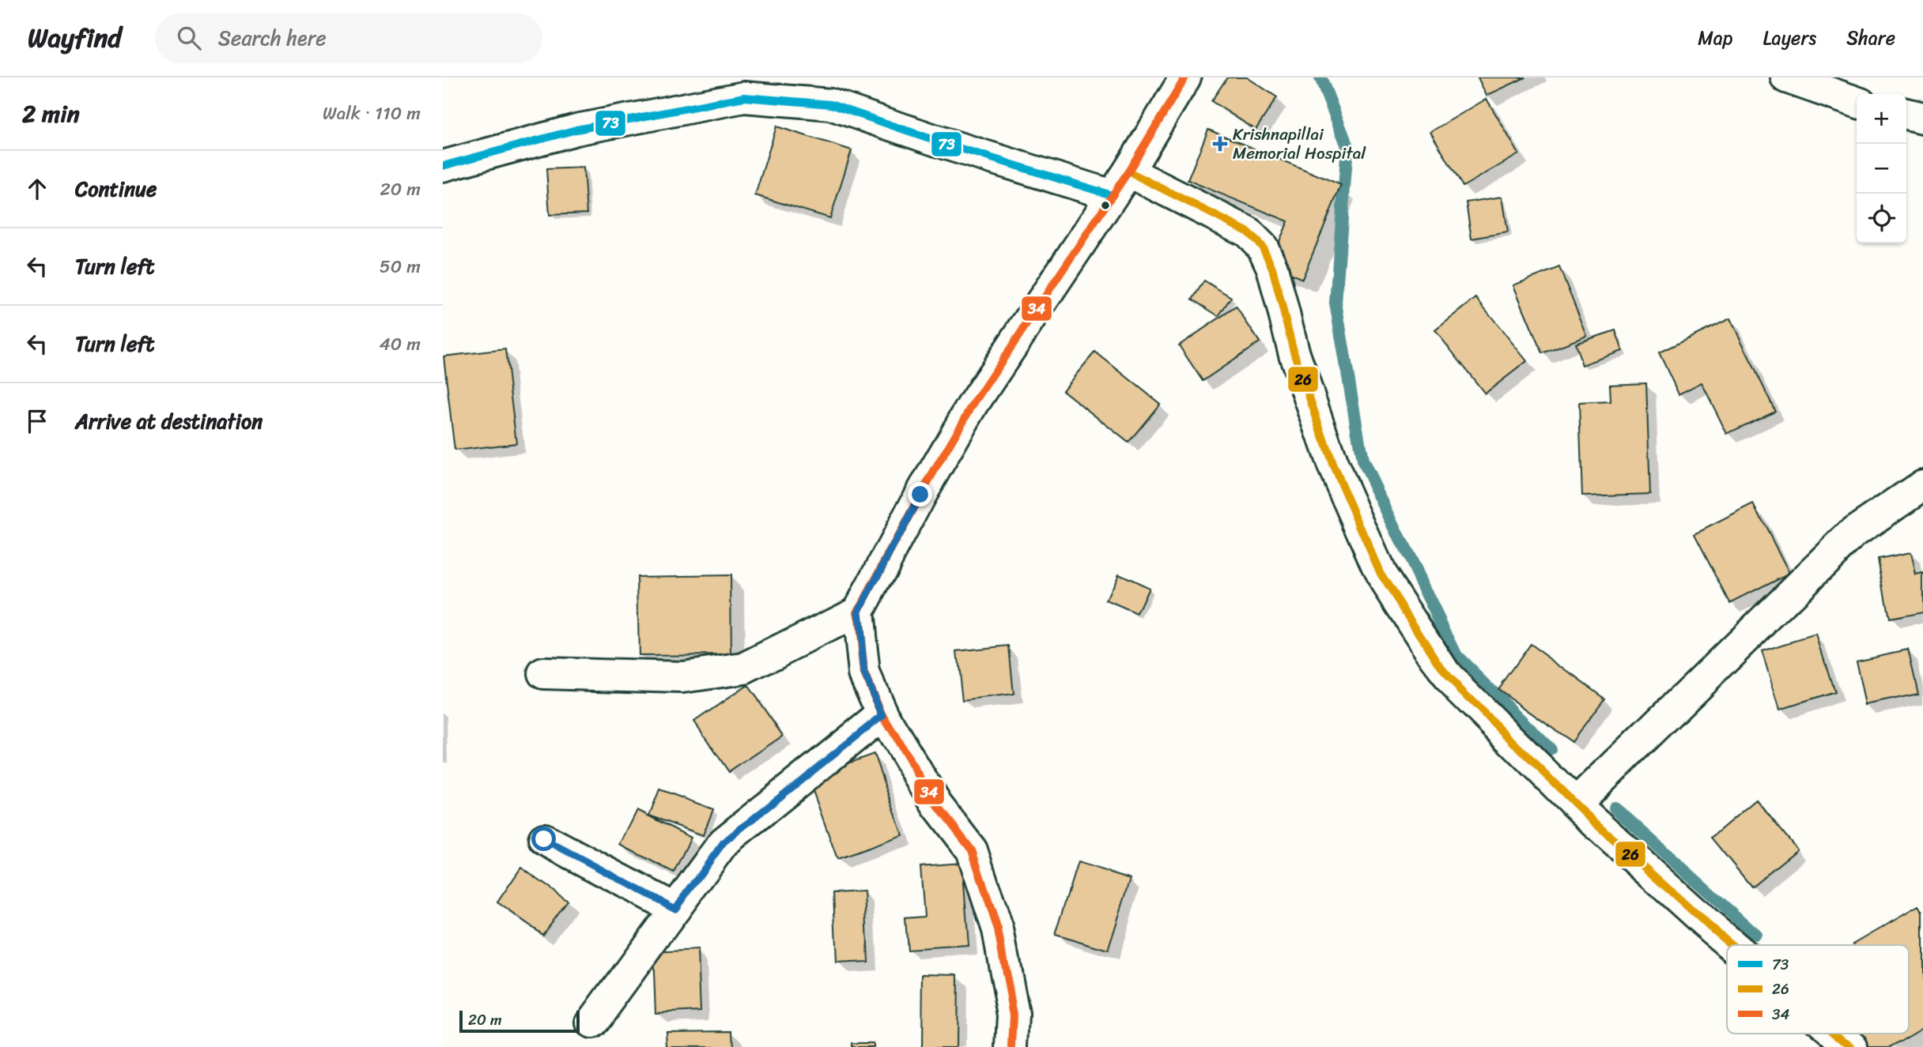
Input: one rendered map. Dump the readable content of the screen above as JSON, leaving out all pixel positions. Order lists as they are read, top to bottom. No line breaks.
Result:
{"places":{"health":["Krishnapillai Memorial Hospital"]},"lines":["transit line 34","transit line 73","transit line 26"],"legend":["73","26","34"],"scale_bar":"20 m","page":{"header":"Wayfind","search":"Search here","nav":["Map","Layers","Share"],"heading":["2 min","Walk · 110 m"],"map_buttons":["+","−"],"list":[["Continue","20 m"],["Turn left","50 m"],["Turn left","40 m"],"Arrive at destination"],"scale":"20 m"}}
